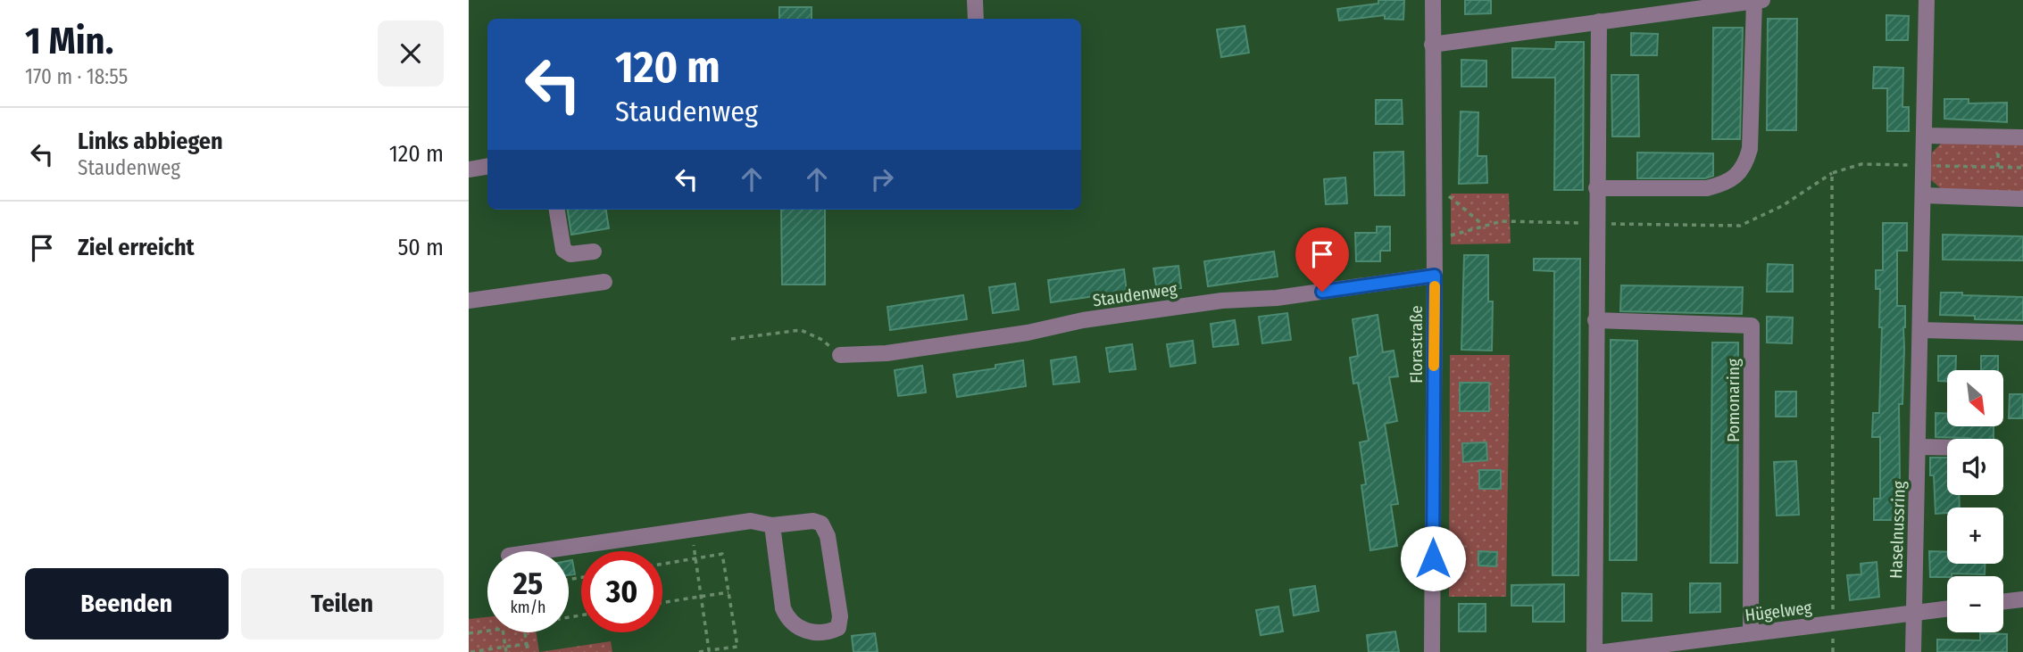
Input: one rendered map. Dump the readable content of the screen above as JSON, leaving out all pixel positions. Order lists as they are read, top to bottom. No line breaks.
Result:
{"streets":{"street":["Staudenweg","Florastraße","Pomonaring","Haselnussring","Hügelweg"]},"crossings":[["Staudenweg","Florastraße"],["Pomonaring","Hügelweg"],["Haselnussring","Hügelweg"]],"north":"bottom right","page":{"heading":["1 Min.","170 m · 18:55"],"turn":["120 m","Staudenweg"],"list":[{"name":"Links abbiegen","note":"Staudenweg","value":"120 m"},{"name":"Ziel erreicht","value":"50 m"}],"map_buttons":["+","−"],"speed":"25 km/h","limit":"30","buttons":["Beenden","Teilen"]}}
